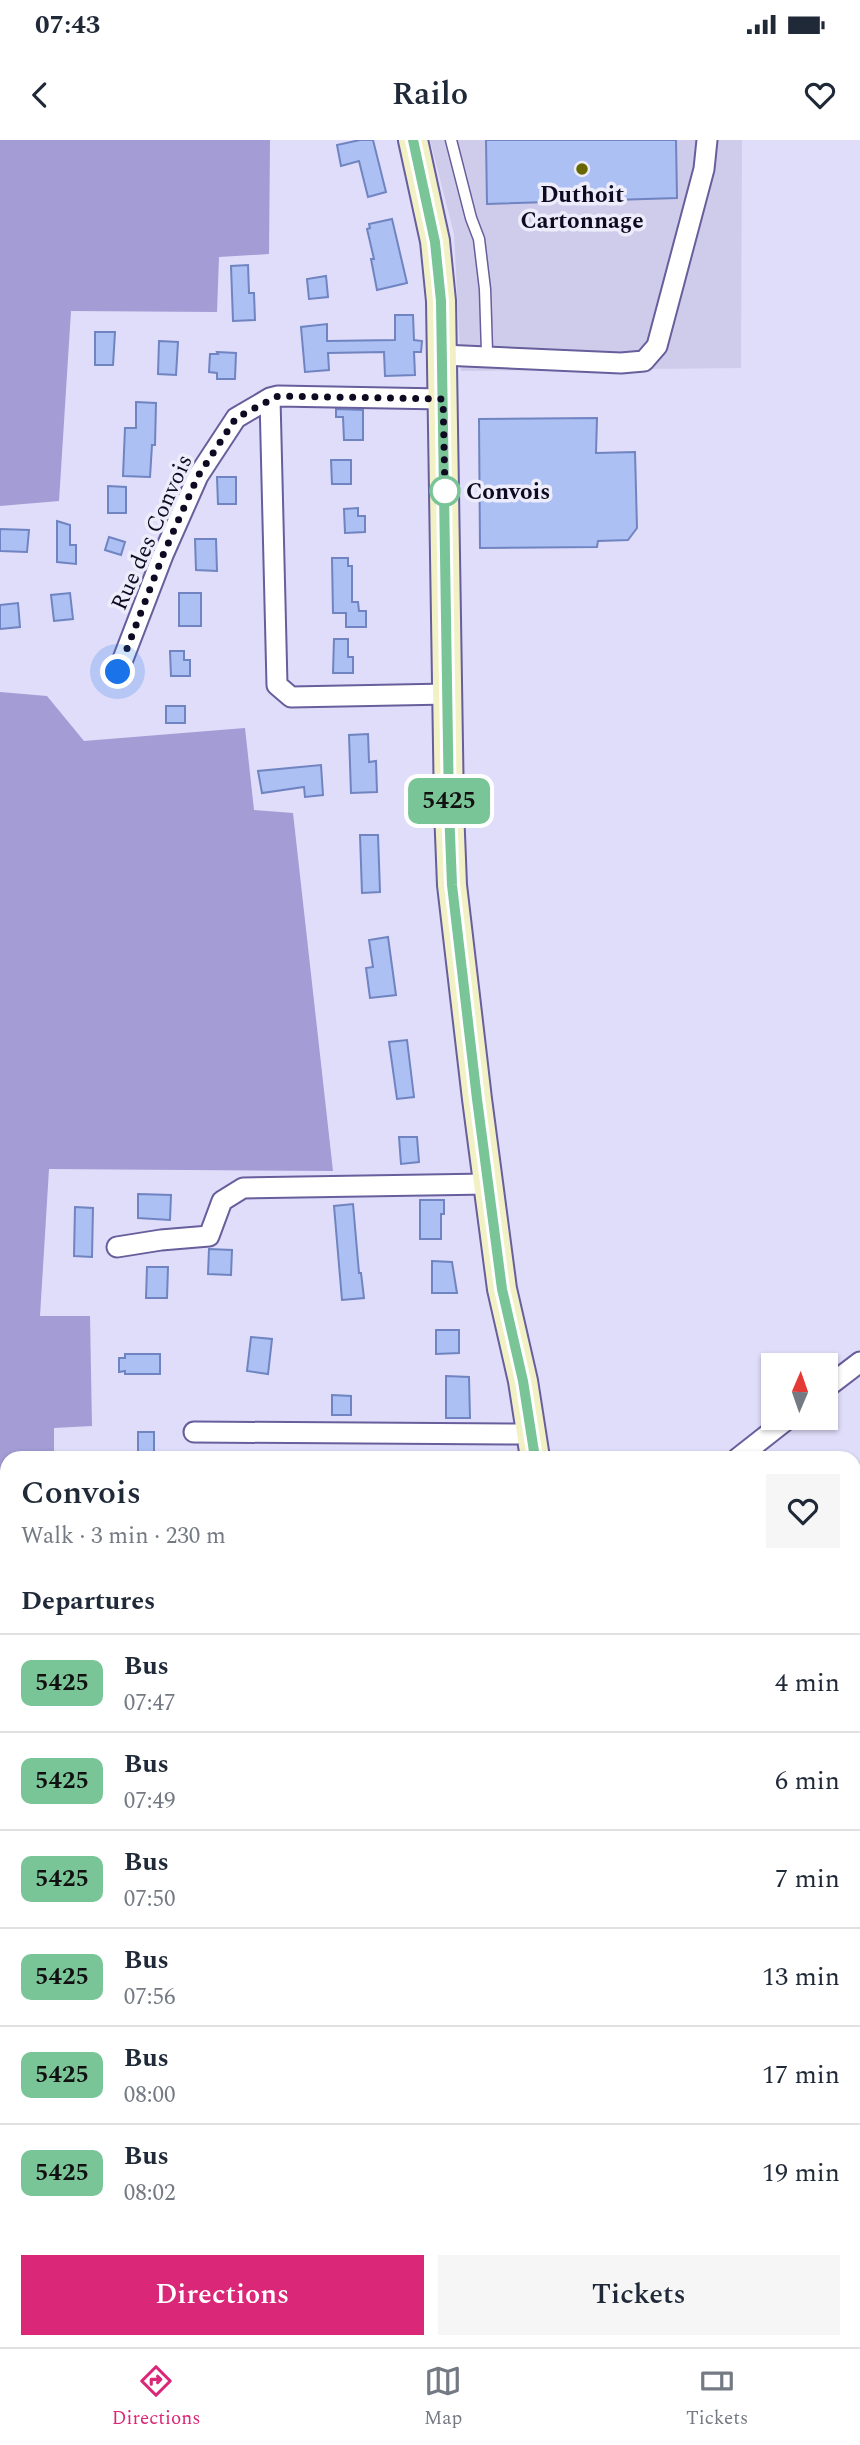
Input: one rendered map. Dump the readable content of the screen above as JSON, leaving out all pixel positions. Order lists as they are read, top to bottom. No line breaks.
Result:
{"streets":{"street":["Rue des Convois"]},"places":["Duthoit Cartonnage","Convois"],"lines":["bus line 5425"],"north":"top","page":{"status":"07:43","header":"Railo","on_map":"5425","heading":[["Convois","Walk · 3 min · 230 m"],"Departures"],"list":[{"mark":"5425","name":"Bus","note":"07:47","value":"4 min"},{"mark":"5425","name":"Bus","note":"07:49","value":"6 min"},{"mark":"5425","name":"Bus","note":"07:50","value":"7 min"},{"mark":"5425","name":"Bus","note":"07:56","value":"13 min"},{"mark":"5425","name":"Bus","note":"08:00","value":"17 min"},{"mark":"5425","name":"Bus","note":"08:02","value":"19 min"}],"buttons":["Directions","Tickets"],"tabs":["Directions","Map","Tickets"]}}
